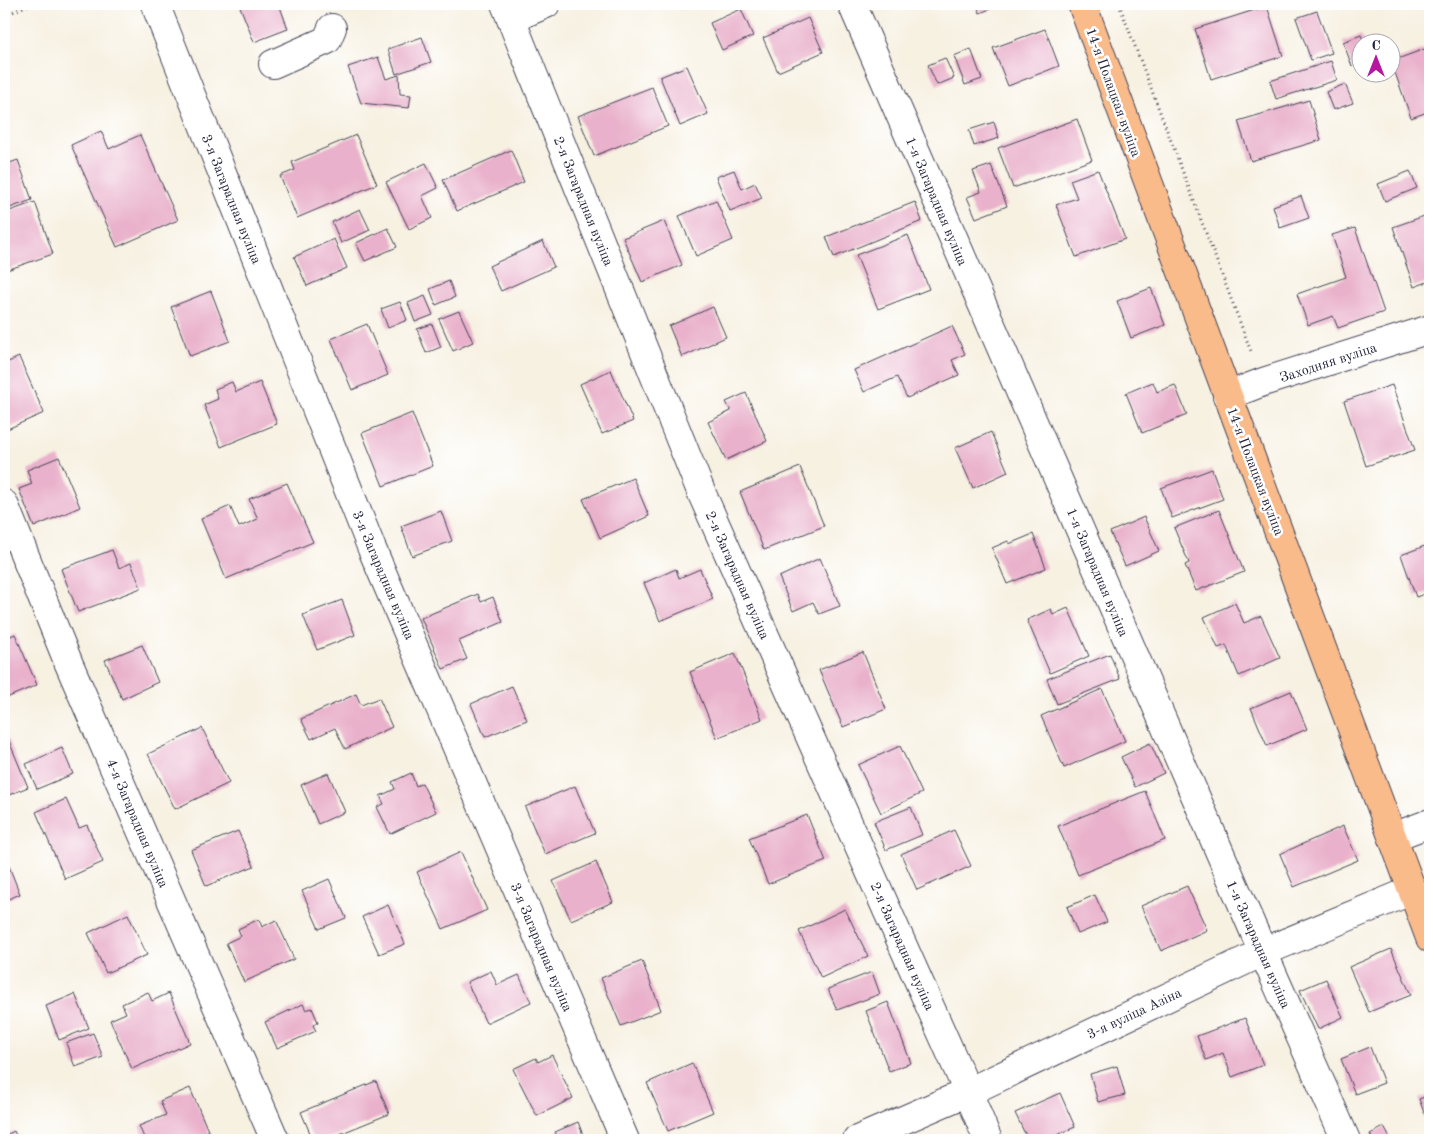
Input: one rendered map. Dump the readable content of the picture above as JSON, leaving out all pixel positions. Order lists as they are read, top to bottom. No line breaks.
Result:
{"streets":{"main road":["14-я Полацкая вуліца"],"street":["3-я Загарадная вуліца","2-я Загарадная вуліца","1-я Загарадная вуліца","Заходняя вуліца","4-я Загарадная вуліца","3-я вуліца Азіна"]},"crossings":[["14-я Полацкая вуліца","Заходняя вуліца"],["14-я Полацкая вуліца","3-я вуліца Азіна"],["2-я Загарадная вуліца","3-я вуліца Азіна"],["1-я Загарадная вуліца","3-я вуліца Азіна"]],"north":"top"}
